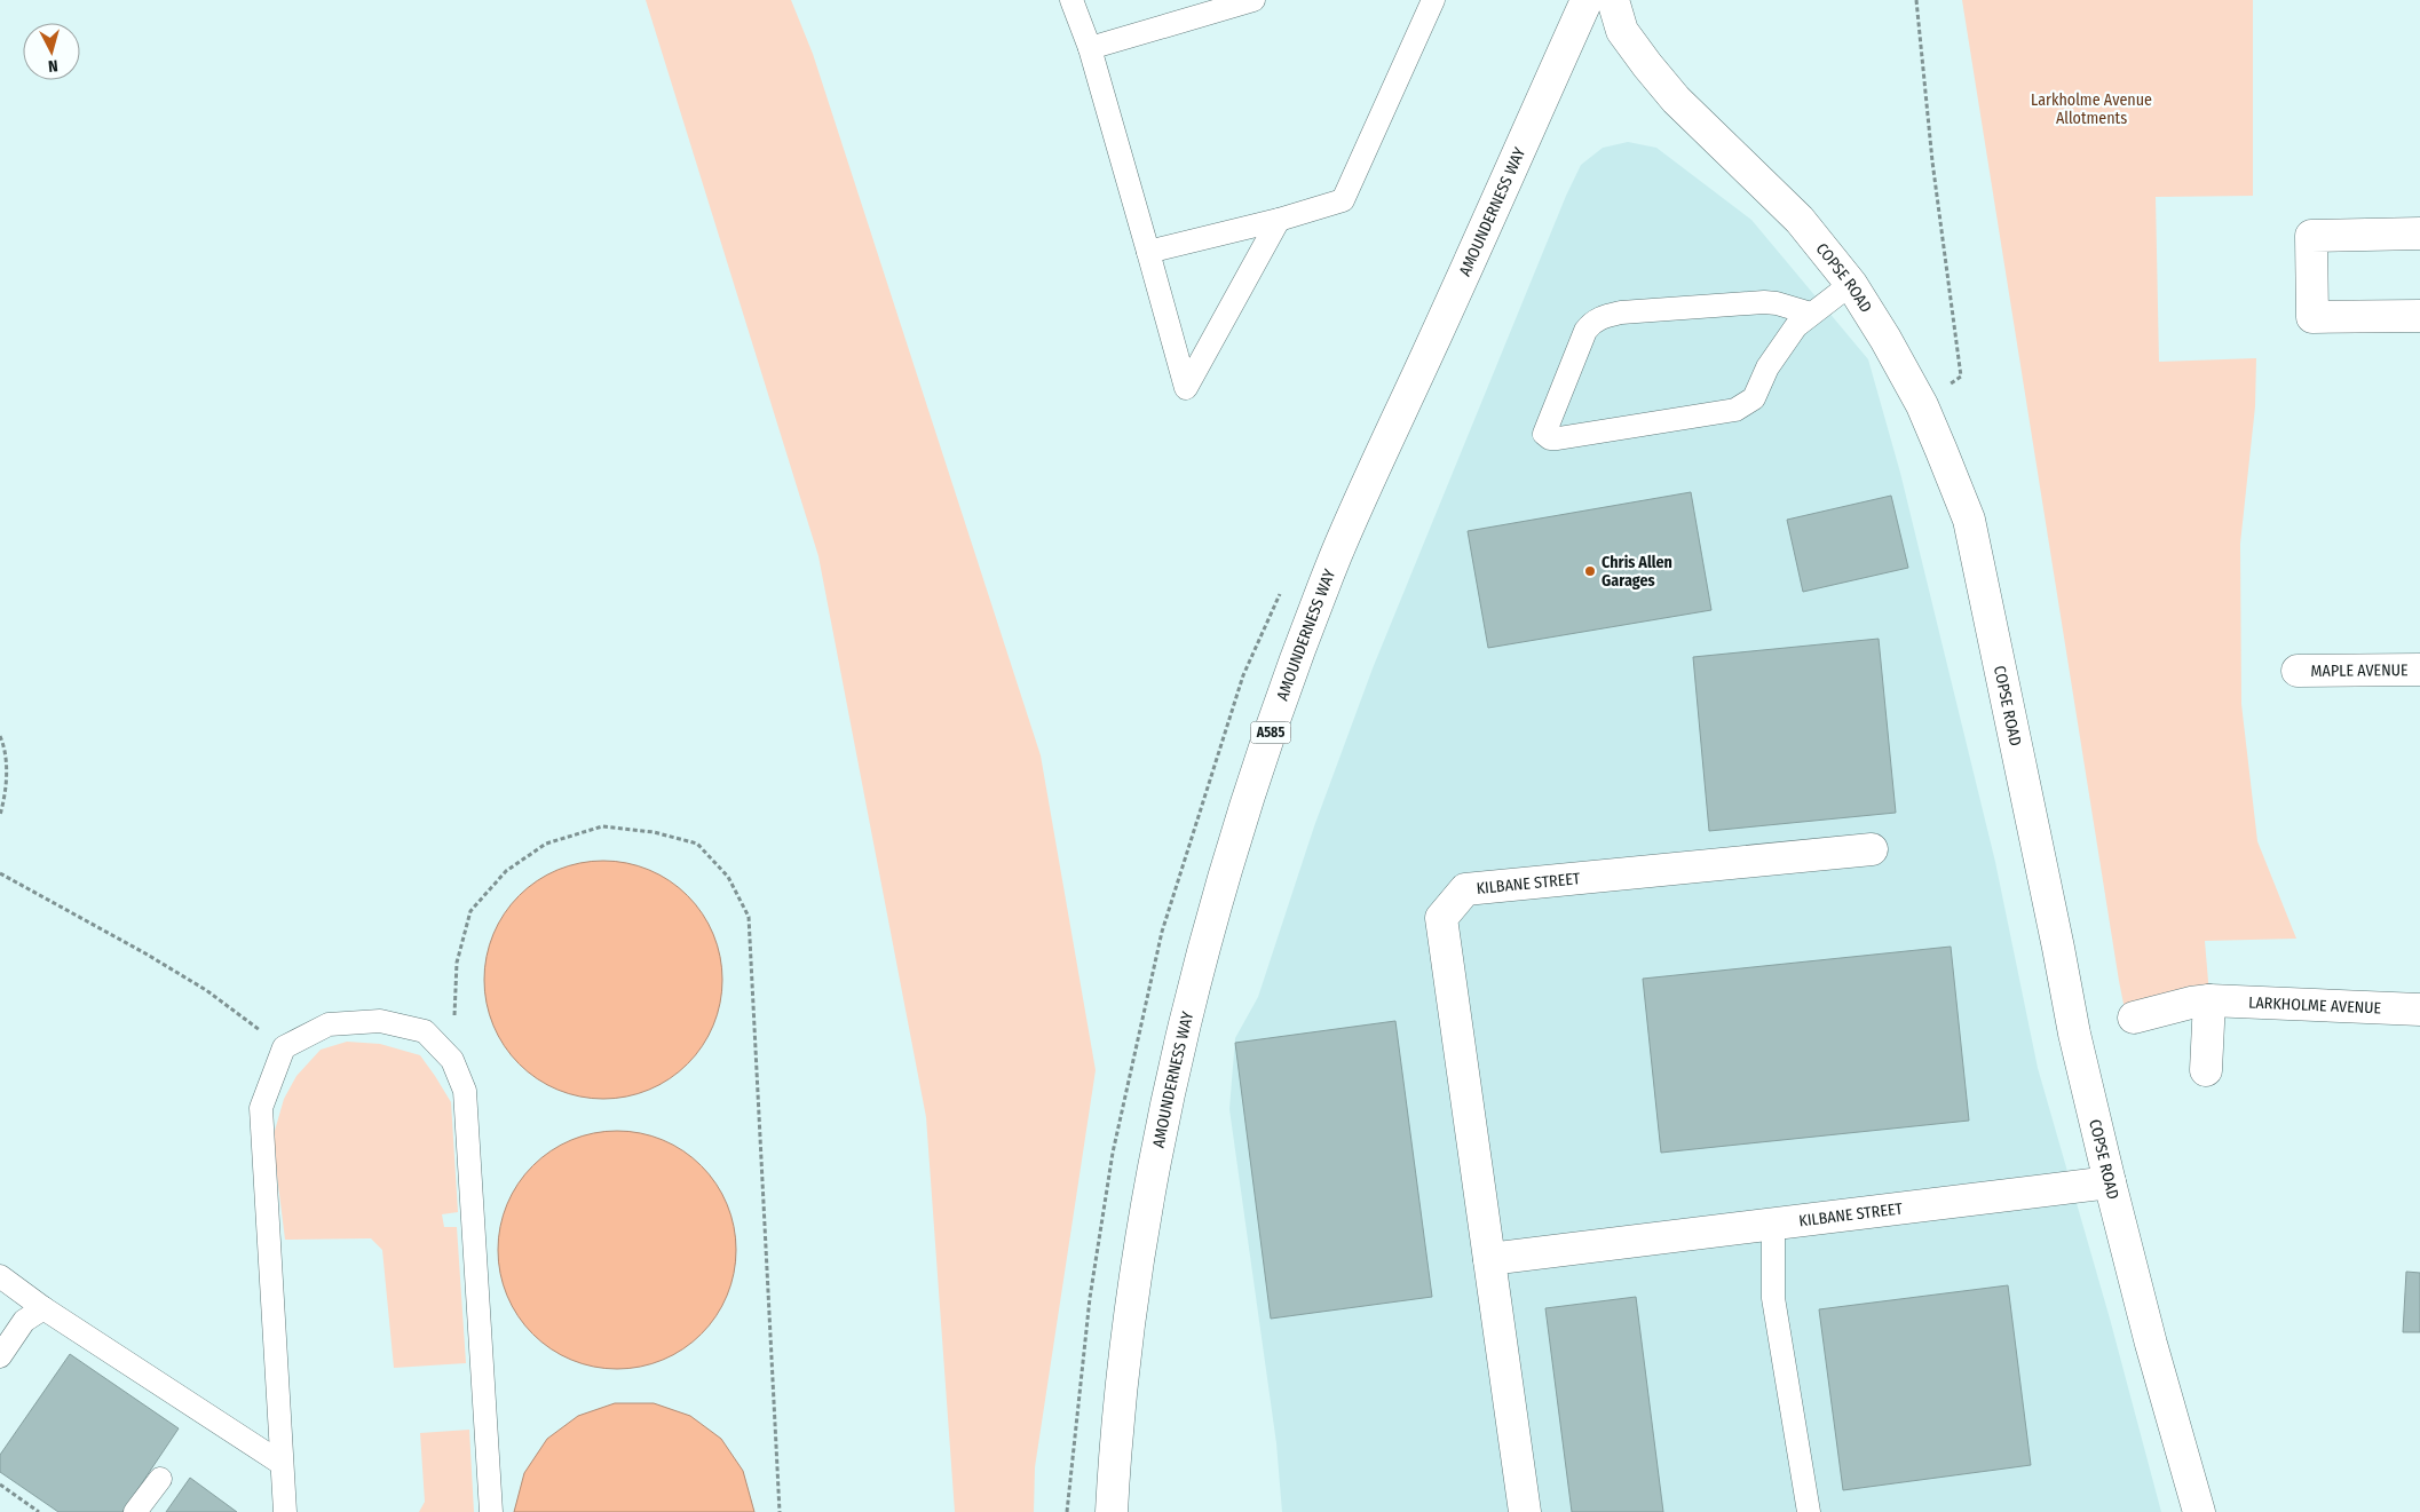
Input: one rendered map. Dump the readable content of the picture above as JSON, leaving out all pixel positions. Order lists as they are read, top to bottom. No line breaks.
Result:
{"streets":{"main road":["AMOUNDERNESS WAY","COPSE ROAD","MAPLE AVENUE","A585","KILBANE STREET","LARKHOLME AVENUE"]},"crossings":[["COPSE ROAD","KILBANE STREET"]],"parks":["Larkholme Avenue Allotments"],"places":["Chris Allen Garages"],"north":"bottom"}
